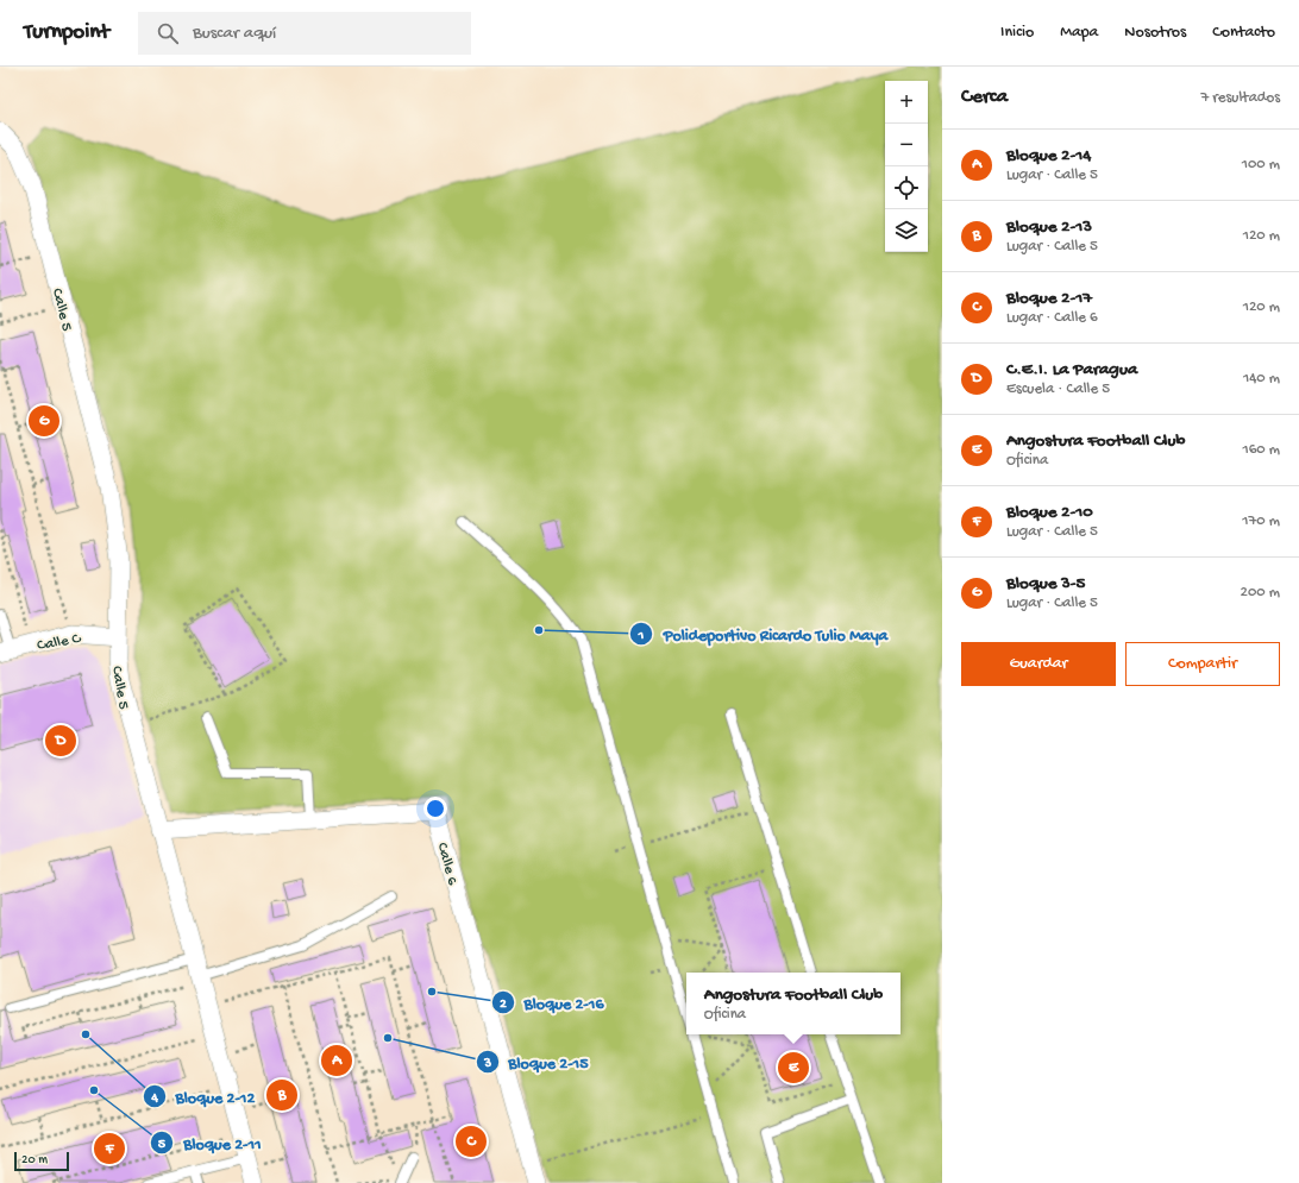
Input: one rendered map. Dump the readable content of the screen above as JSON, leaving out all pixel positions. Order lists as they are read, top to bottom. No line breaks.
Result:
{"streets":{"street":["Calle 5","Calle C","Calle 6"]},"crossings":[["Calle 5","Calle C"],["Calle 5","Calle 6"]],"places":["Polideportivo Ricardo Tulio Maya","Bloque 2-16","Bloque 2-12","Bloque 2-15","Bloque 2-11"],"scale_bar":"20 m","page":{"header":"Turnpoint","search":"Buscar aquí","nav":["Inicio","Mapa","Nosotros","Contacto"],"heading":["Cerca","7 resultados"],"map_buttons":["+","−"],"list":[{"mark":"A","name":"Bloque 2-14","note":"Lugar · Calle 5","value":"100 m"},{"mark":"B","name":"Bloque 2-13","note":"Lugar · Calle 5","value":"120 m"},{"mark":"C","name":"Bloque 2-17","note":"Lugar · Calle 6","value":"120 m"},{"mark":"D","name":"C.E.I. La Paragua","note":"Escuela · Calle 5","value":"140 m"},{"mark":"E","name":"Angostura Football Club","note":"Oficina","value":"160 m"},{"mark":"F","name":"Bloque 2-10","note":"Lugar · Calle 5","value":"170 m"},{"mark":"G","name":"Bloque 3-5","note":"Lugar · Calle 5","value":"200 m"}],"pins":["G","D","A","E","B","C","F"],"buttons":["Guardar","Compartir"],"popup":["Angostura Football Club","Oficina"],"scale":"20 m"}}
